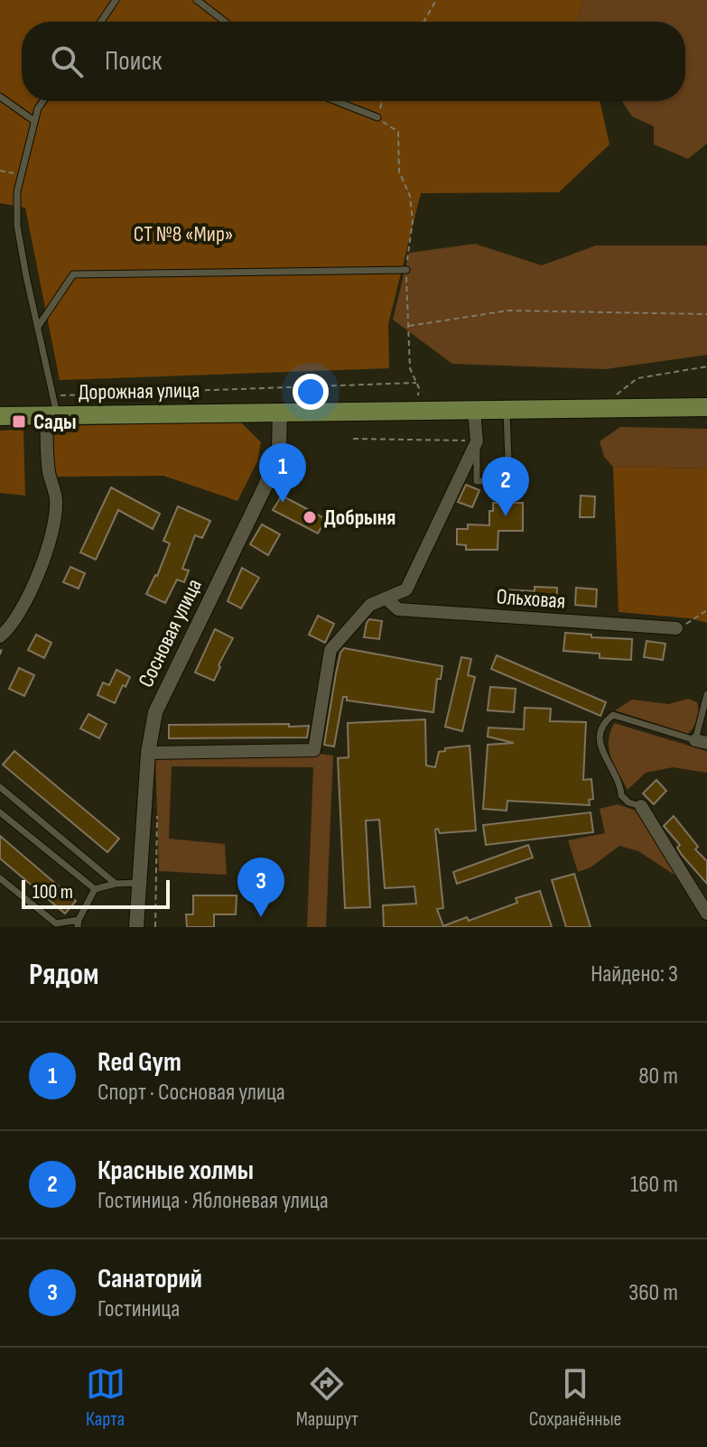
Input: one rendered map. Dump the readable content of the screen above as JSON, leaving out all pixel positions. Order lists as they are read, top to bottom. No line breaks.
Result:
{"streets":{"main road":["Дорожная улица"],"street":["Ольховая","Сосновая улица"]},"crossings":[["Дорожная улица","Сосновая улица"]],"parks":["СТ №8 «Мир»"],"places":{"transit":["Сады"],"other":["Добрыня"]},"scale_bar":"100 m","page":{"search":"Поиск","pins":["1","2","3"],"scale":"100 m","heading":["Рядом","Найдено: 3"],"list":[{"mark":"1","name":"Red Gym","note":"Спорт · Сосновая улица","value":"80 m"},{"mark":"2","name":"Красные холмы","note":"Гостиница · Яблоневая улица","value":"160 m"},{"mark":"3","name":"Санаторий","note":"Гостиница","value":"360 m"}],"nav":["Карта","Маршрут","Сохранённые"]}}
